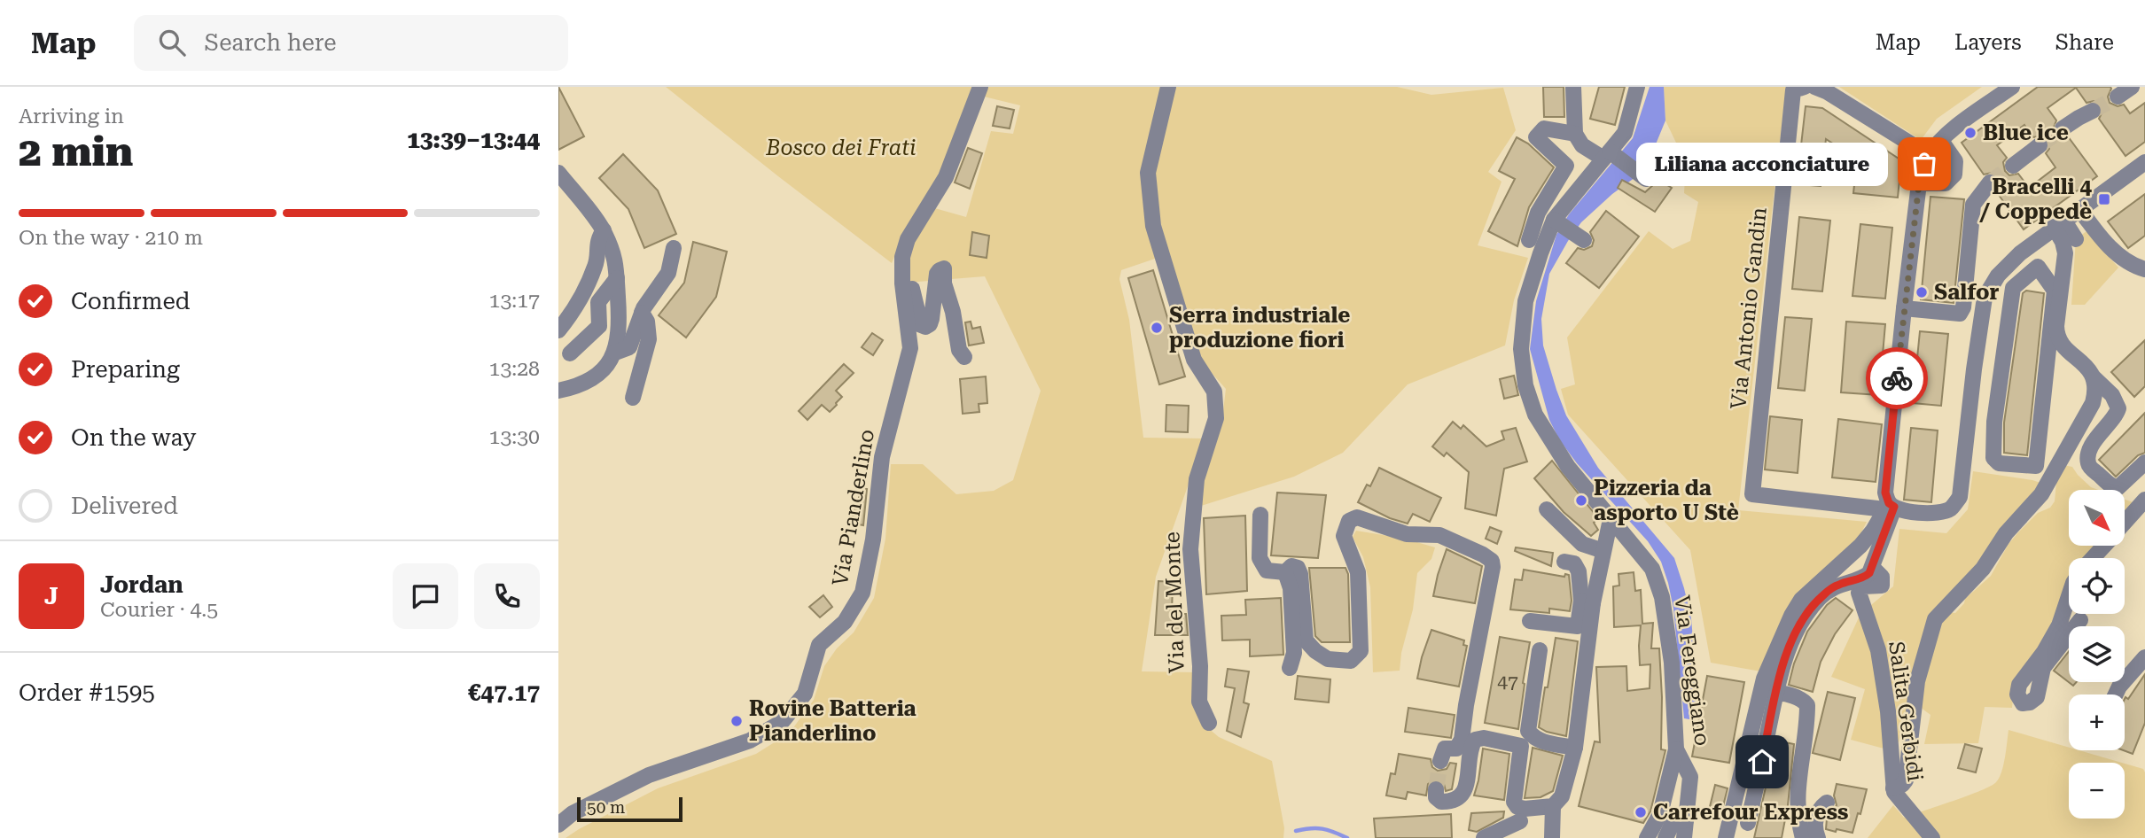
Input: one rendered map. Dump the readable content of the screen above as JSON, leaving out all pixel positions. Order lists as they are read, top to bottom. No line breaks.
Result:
{"streets":{"street":["Via Antonio Gandin","Via Pianderlino","Via del Monte","Via Fereggiano","Salita Gerbidi"]},"parks":["Bosco dei Frati"],"places":{"other":["Blue ice","Liliana acconciature","Salfor","Serra industriale produzione fiori","Pizzeria da asporto U Stè","Rovine Batteria Pianderlino","Carrefour Express"],"transit":["Bracelli 4 / Coppedè"]},"house_numbers":["47"],"scale_bar":"50 m","north":"bottom right","page":{"header":"Map","search":"Search here","nav":["Map","Layers","Share"],"heading":["2 min","Arriving in","13:39–13:44"],"panel":["Jordan","Courier · 4.5","Order #1595","€47.17"],"bubble":"Liliana acconciature","bar":"On the way · 210 m","list":[["Confirmed","13:17"],["Preparing","13:28"],["On the way","13:30"],"Delivered"],"map_buttons":["+","−"],"round":"J","scale":"50 m"}}
